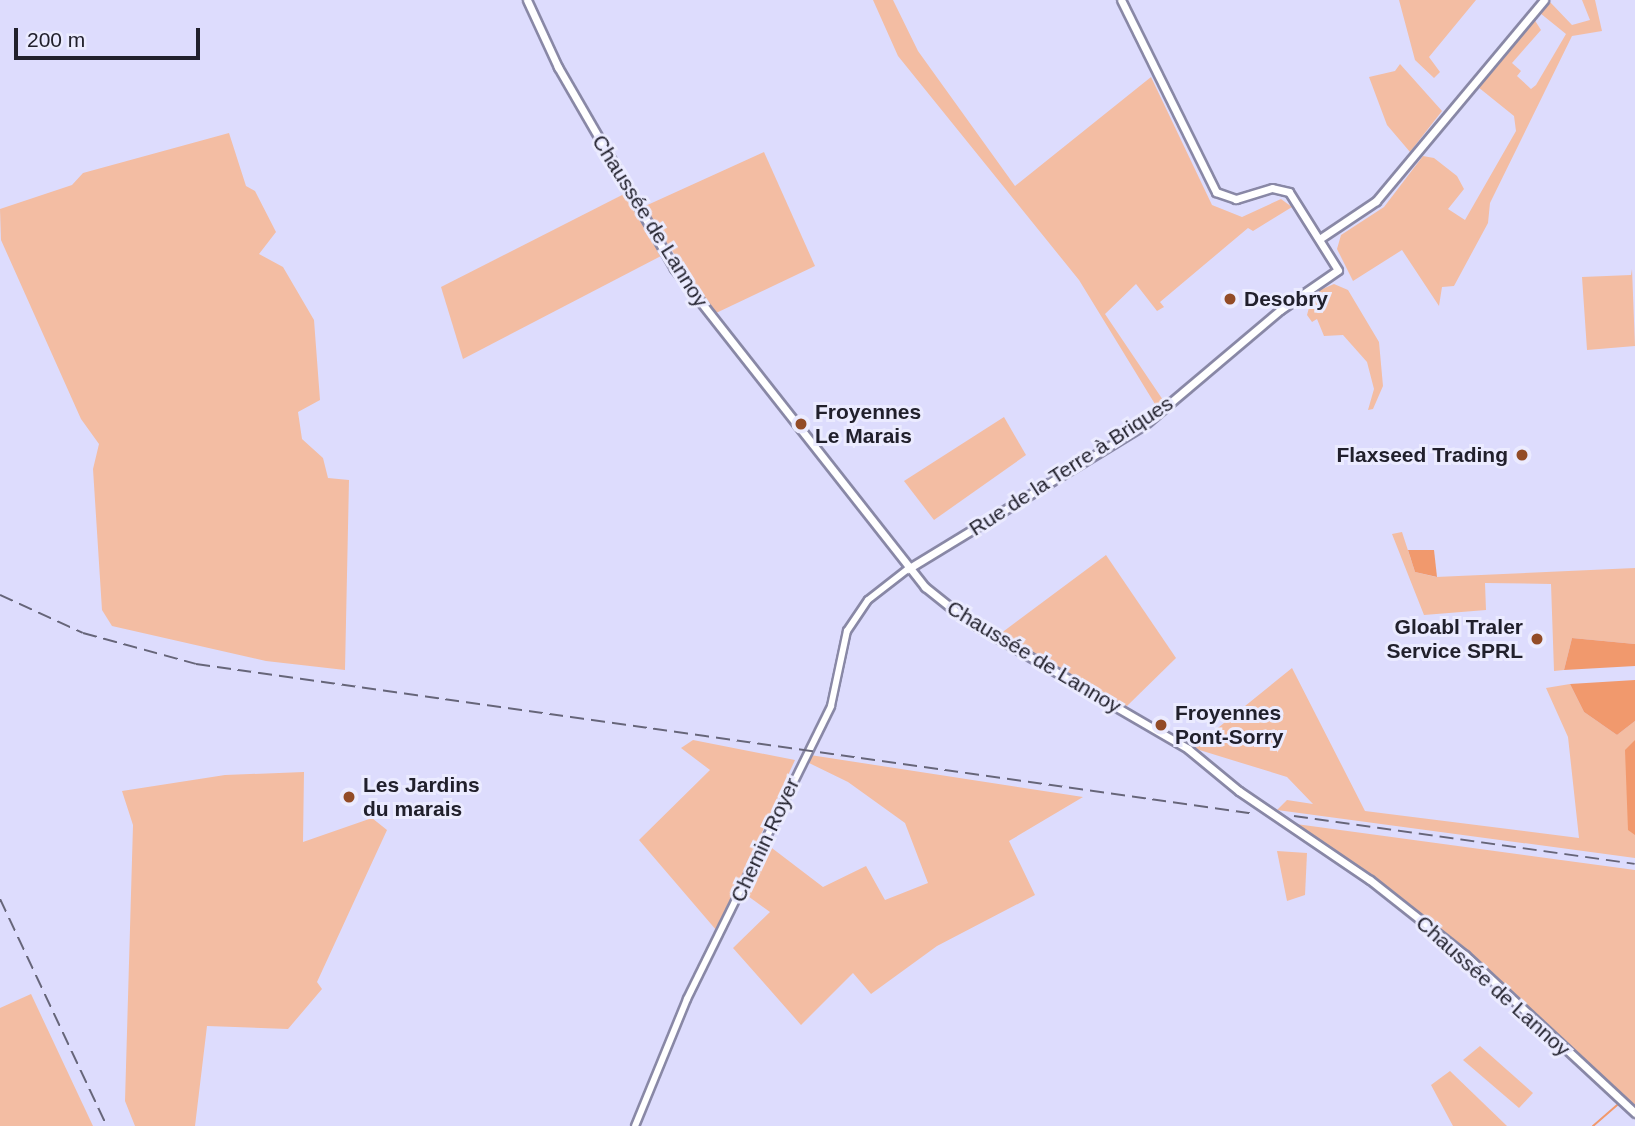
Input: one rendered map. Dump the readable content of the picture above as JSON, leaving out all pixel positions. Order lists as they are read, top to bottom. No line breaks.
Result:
{"streets":{"main road":["Chaussée de Lannoy","Rue de la Terre à Briques"],"street":["Chemin Royer"]},"crossings":[["Chaussée de Lannoy","Rue de la Terre à Briques"],["Chaussée de Lannoy","Chemin Royer"],["Rue de la Terre à Briques","Chemin Royer"]],"places":["Desobry","Froyennes Le Marais","Flaxseed Trading","Gloabl Traler Service SPRL","Froyennes Pont-Sorry","Les Jardins du marais"],"scale_bar":"200 m"}
